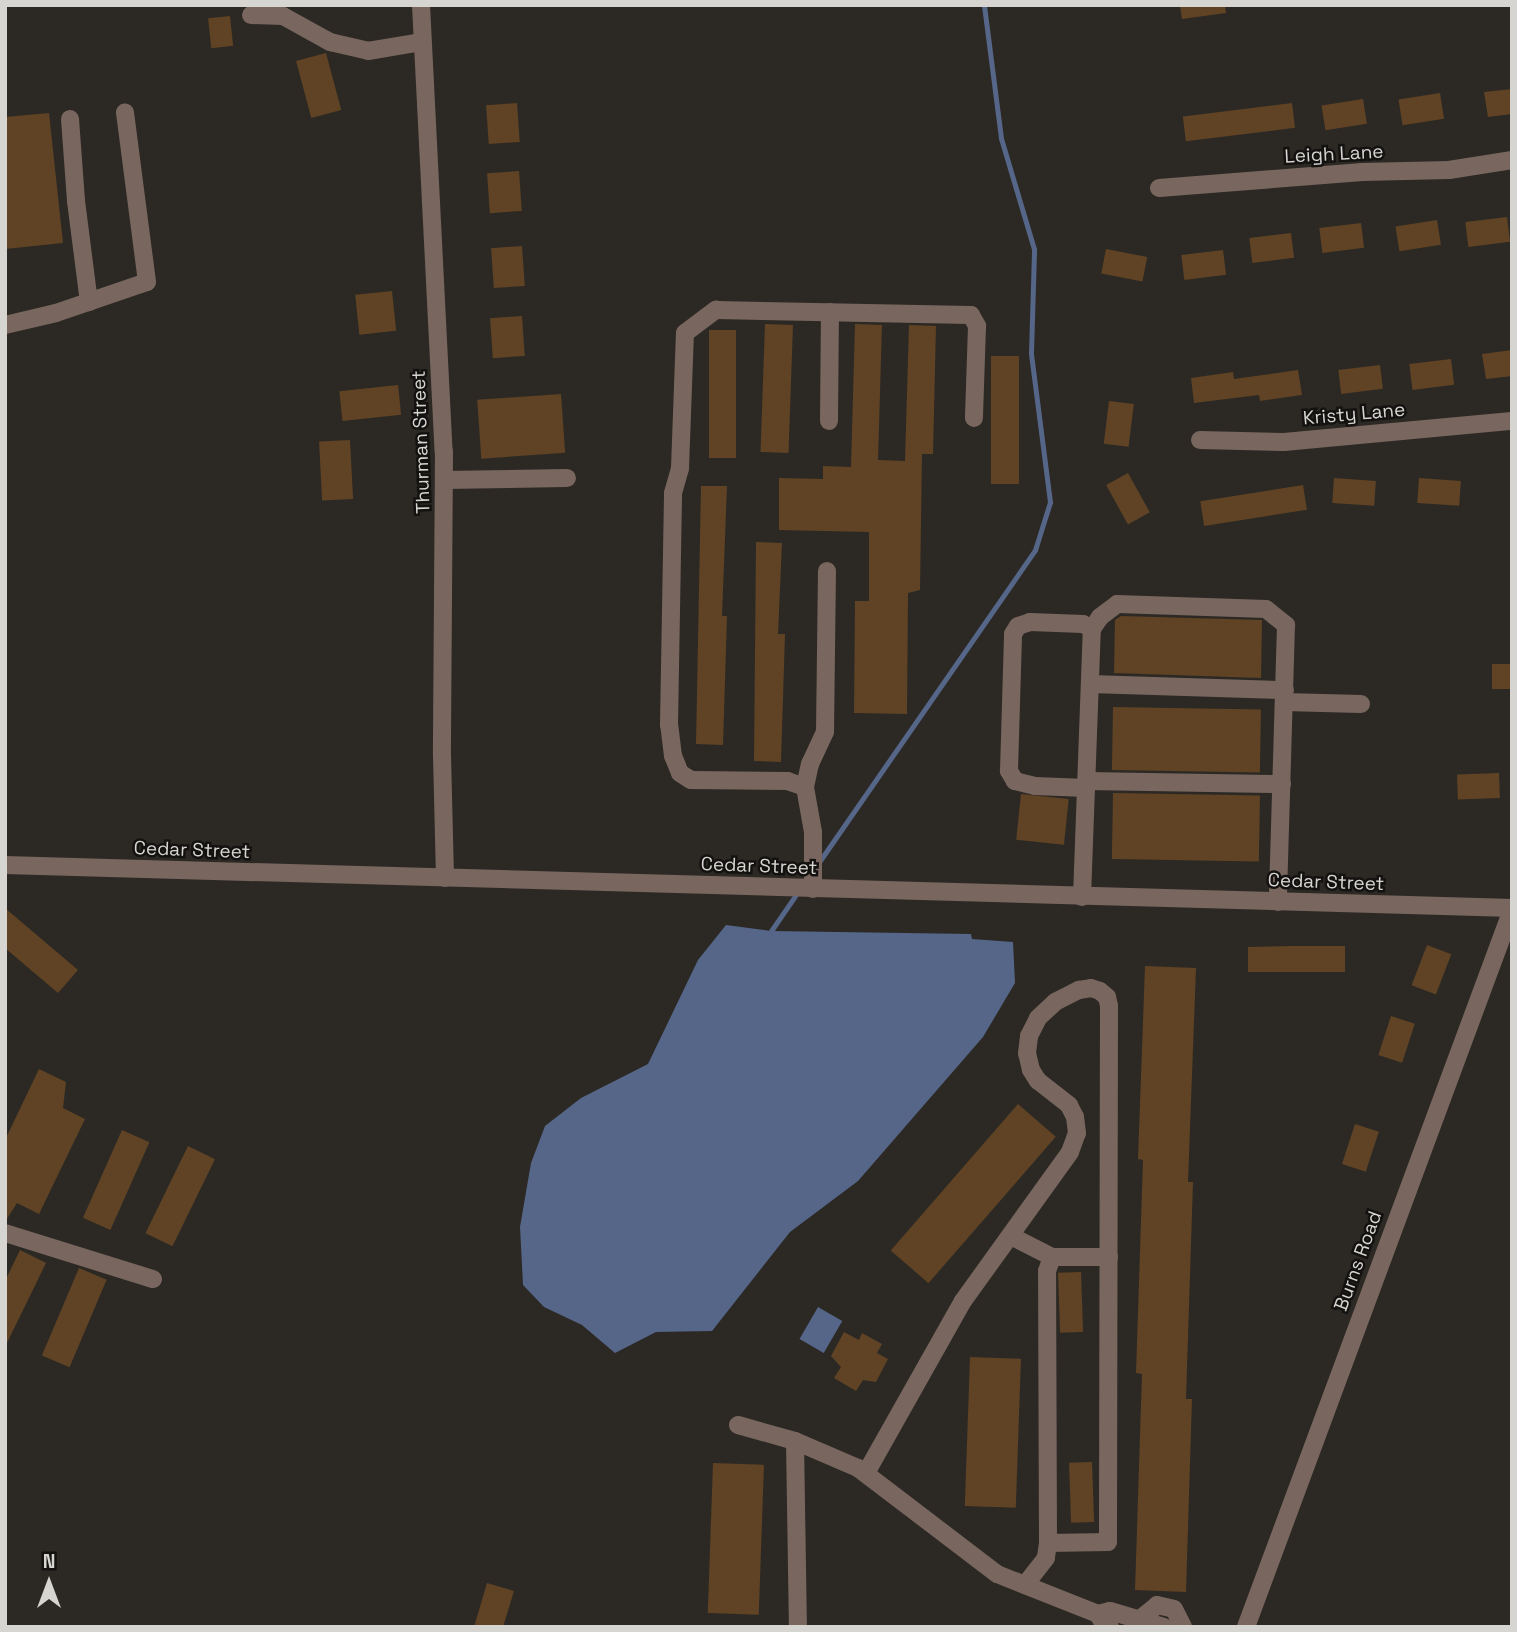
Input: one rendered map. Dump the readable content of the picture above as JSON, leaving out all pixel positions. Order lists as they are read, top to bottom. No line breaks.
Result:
{"streets":{"street":["Leigh Lane","Kristy Lane","Thurman Street","Cedar Street","Burns Road"]},"crossings":[["Thurman Street","Cedar Street"],["Cedar Street","Burns Road"]],"north":"top"}
